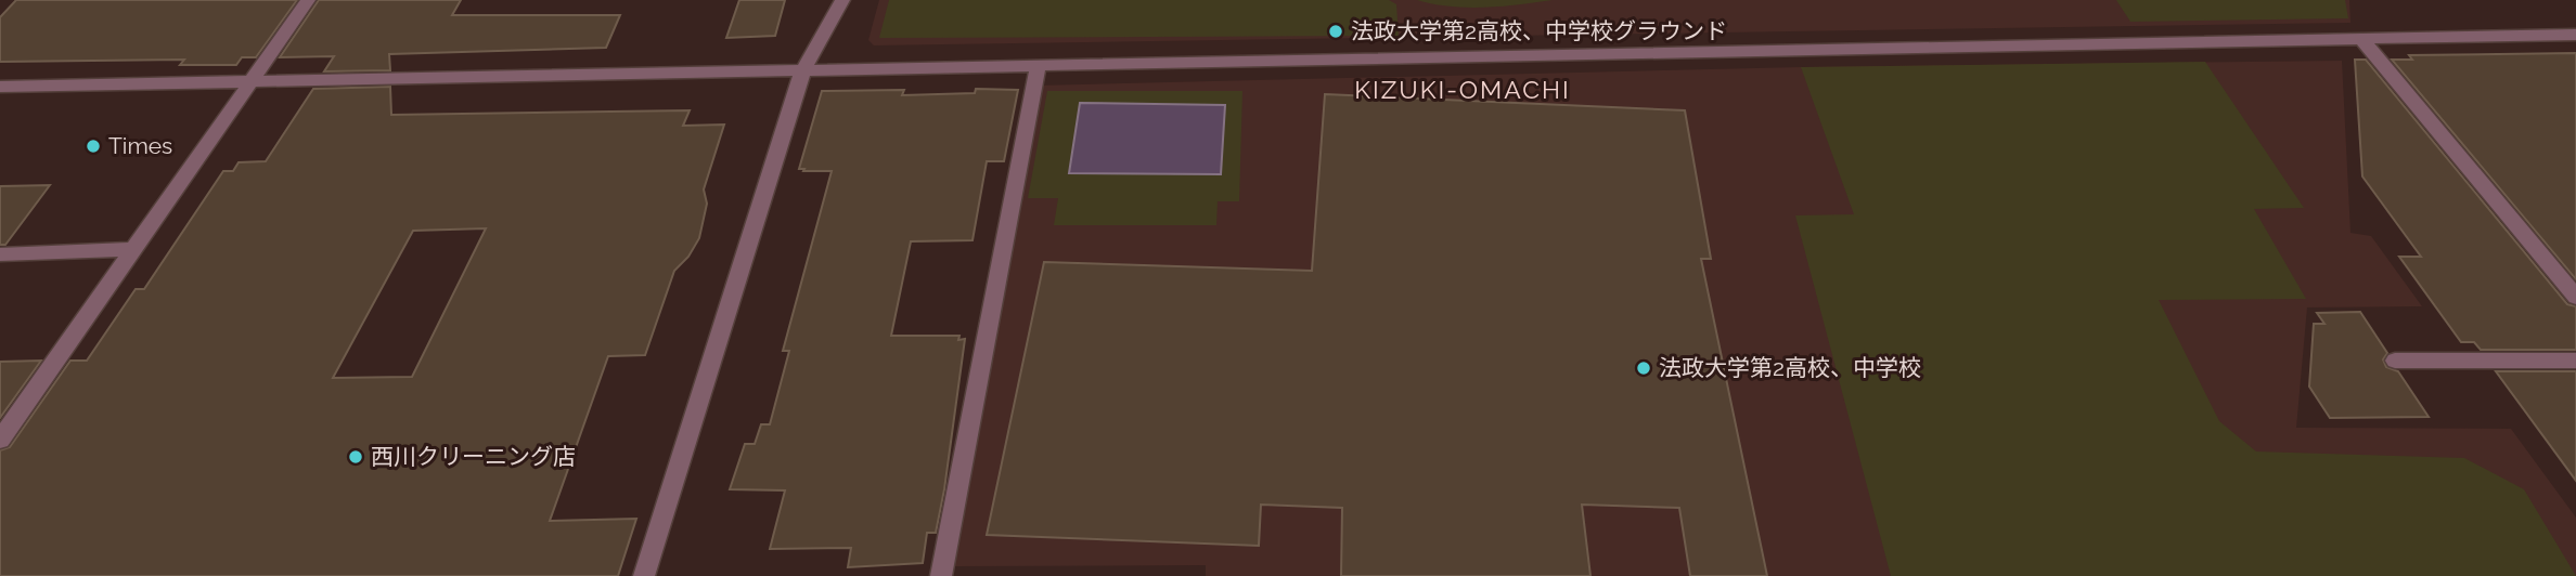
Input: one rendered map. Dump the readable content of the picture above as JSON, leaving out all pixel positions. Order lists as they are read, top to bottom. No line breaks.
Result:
{"districts":["KIZUKI-OMACHI"],"places":["法政大学第2高校、中学校グラウンド","Times","法政大学第2高校、中学校","西川クリーニング店"]}
